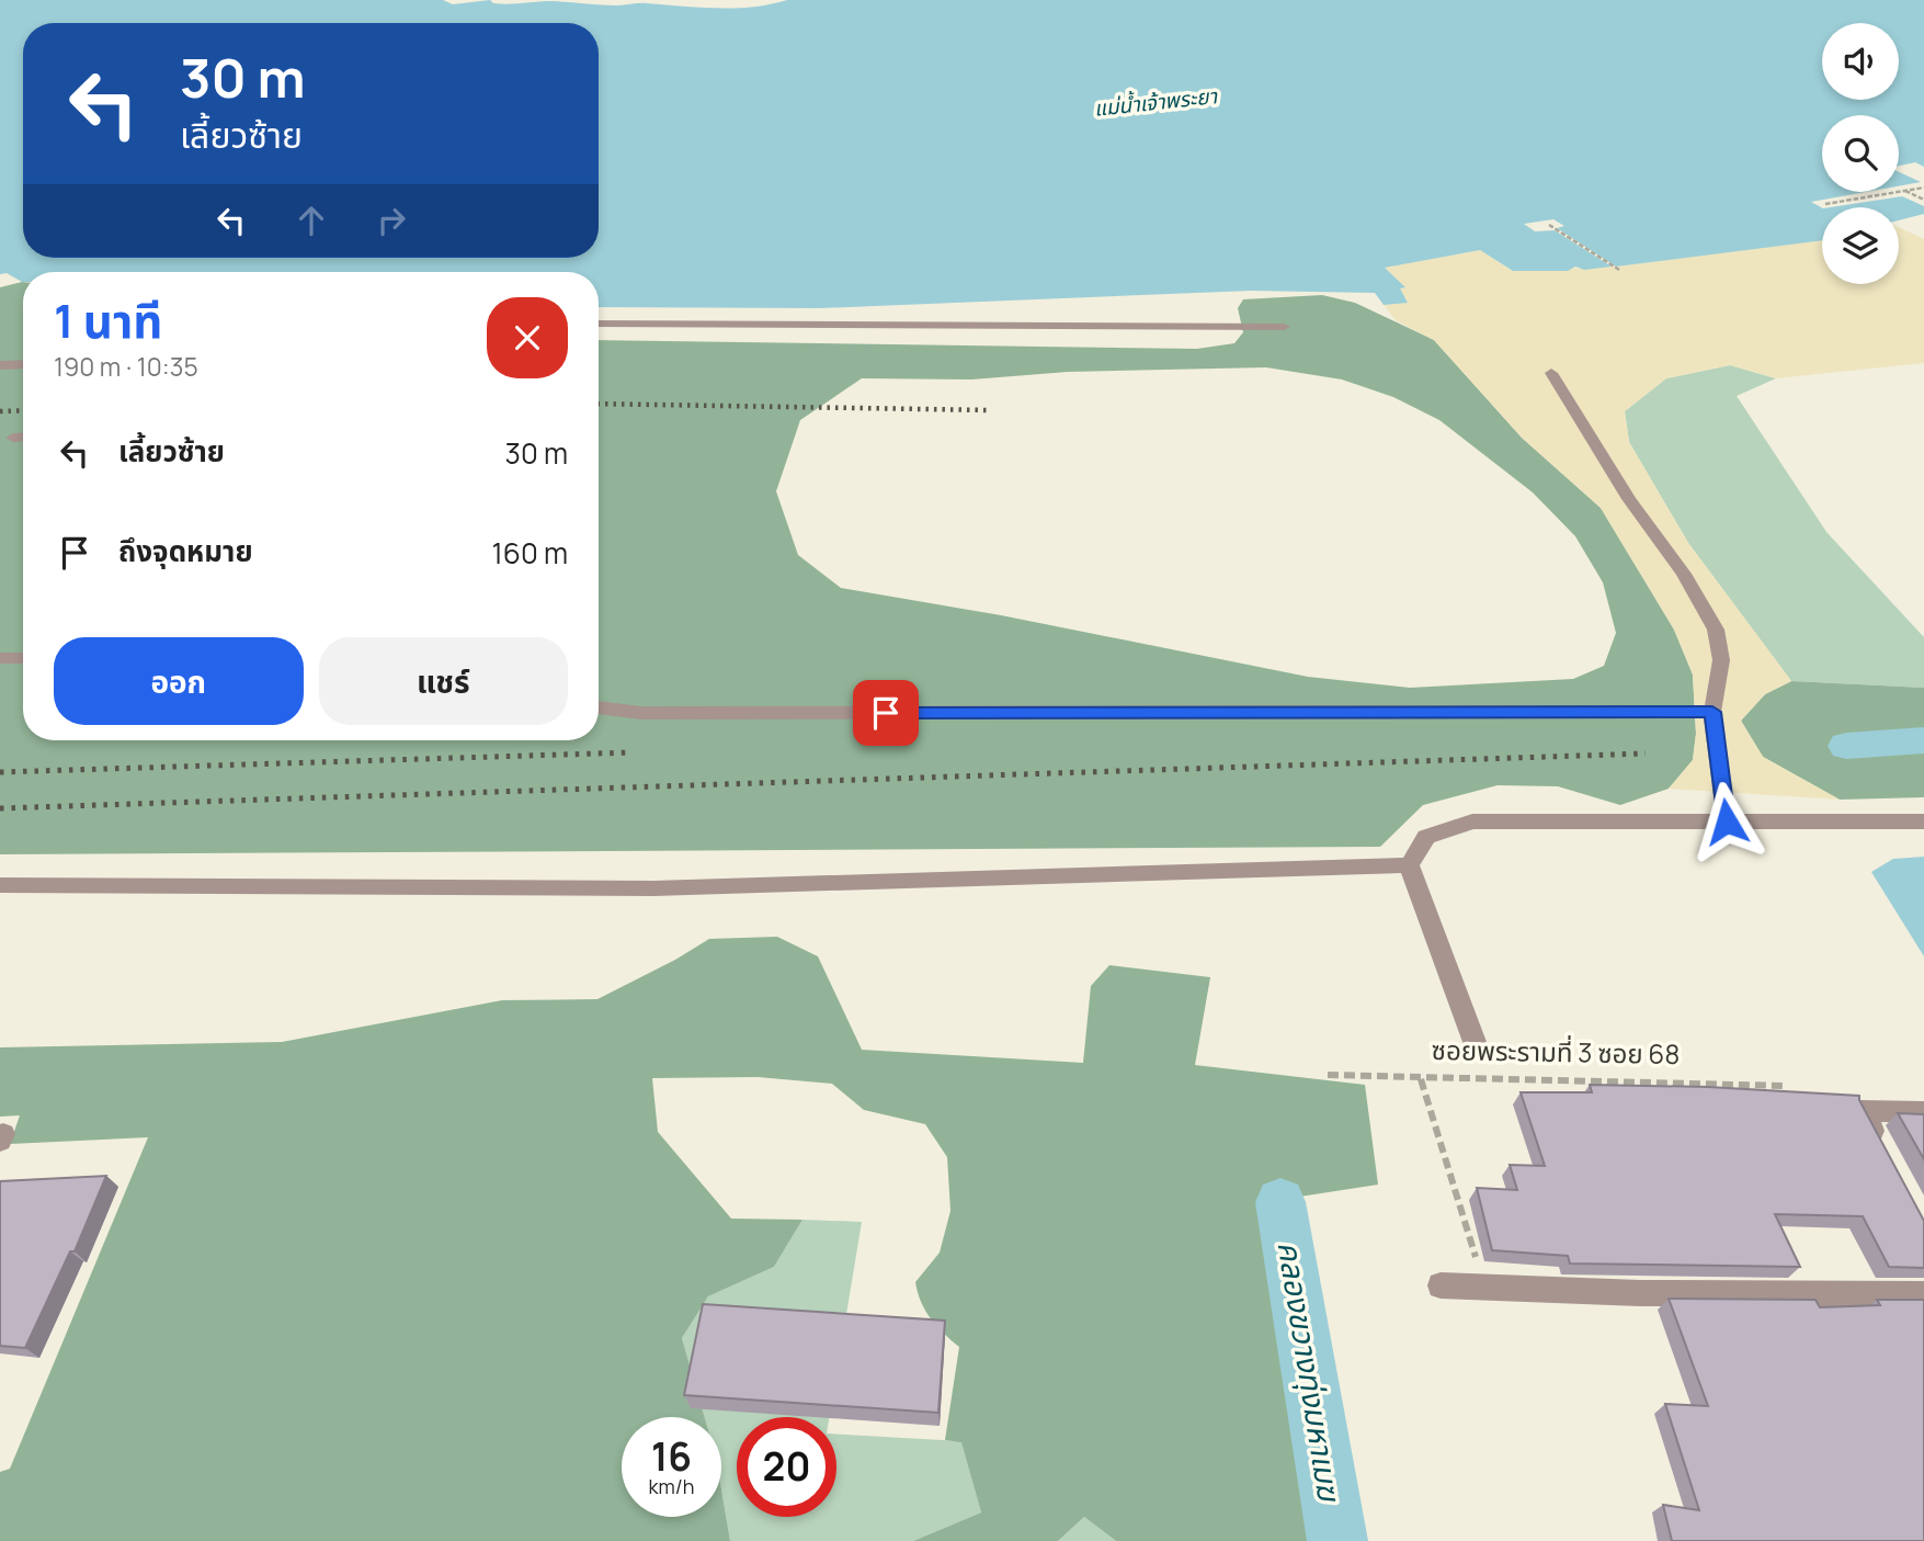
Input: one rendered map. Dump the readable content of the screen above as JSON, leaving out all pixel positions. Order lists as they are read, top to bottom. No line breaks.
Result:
{"streets":{"path":["ซอยพระรามที่ 3 ซอย 68"]},"water":["แม่น้ำเจ้าพระยา","คลองขวางทุ่งมหาเมฆ"],"page":{"turn":["30 m","เลี้ยวซ้าย"],"heading":["1 นาที","190 m · 10:35"],"list":[{"name":"เลี้ยวซ้าย","value":"30 m"},{"name":"ถึงจุดหมาย","value":"160 m"}],"buttons":["ออก","แชร์"],"speed":"16 km/h","limit":"20"}}
